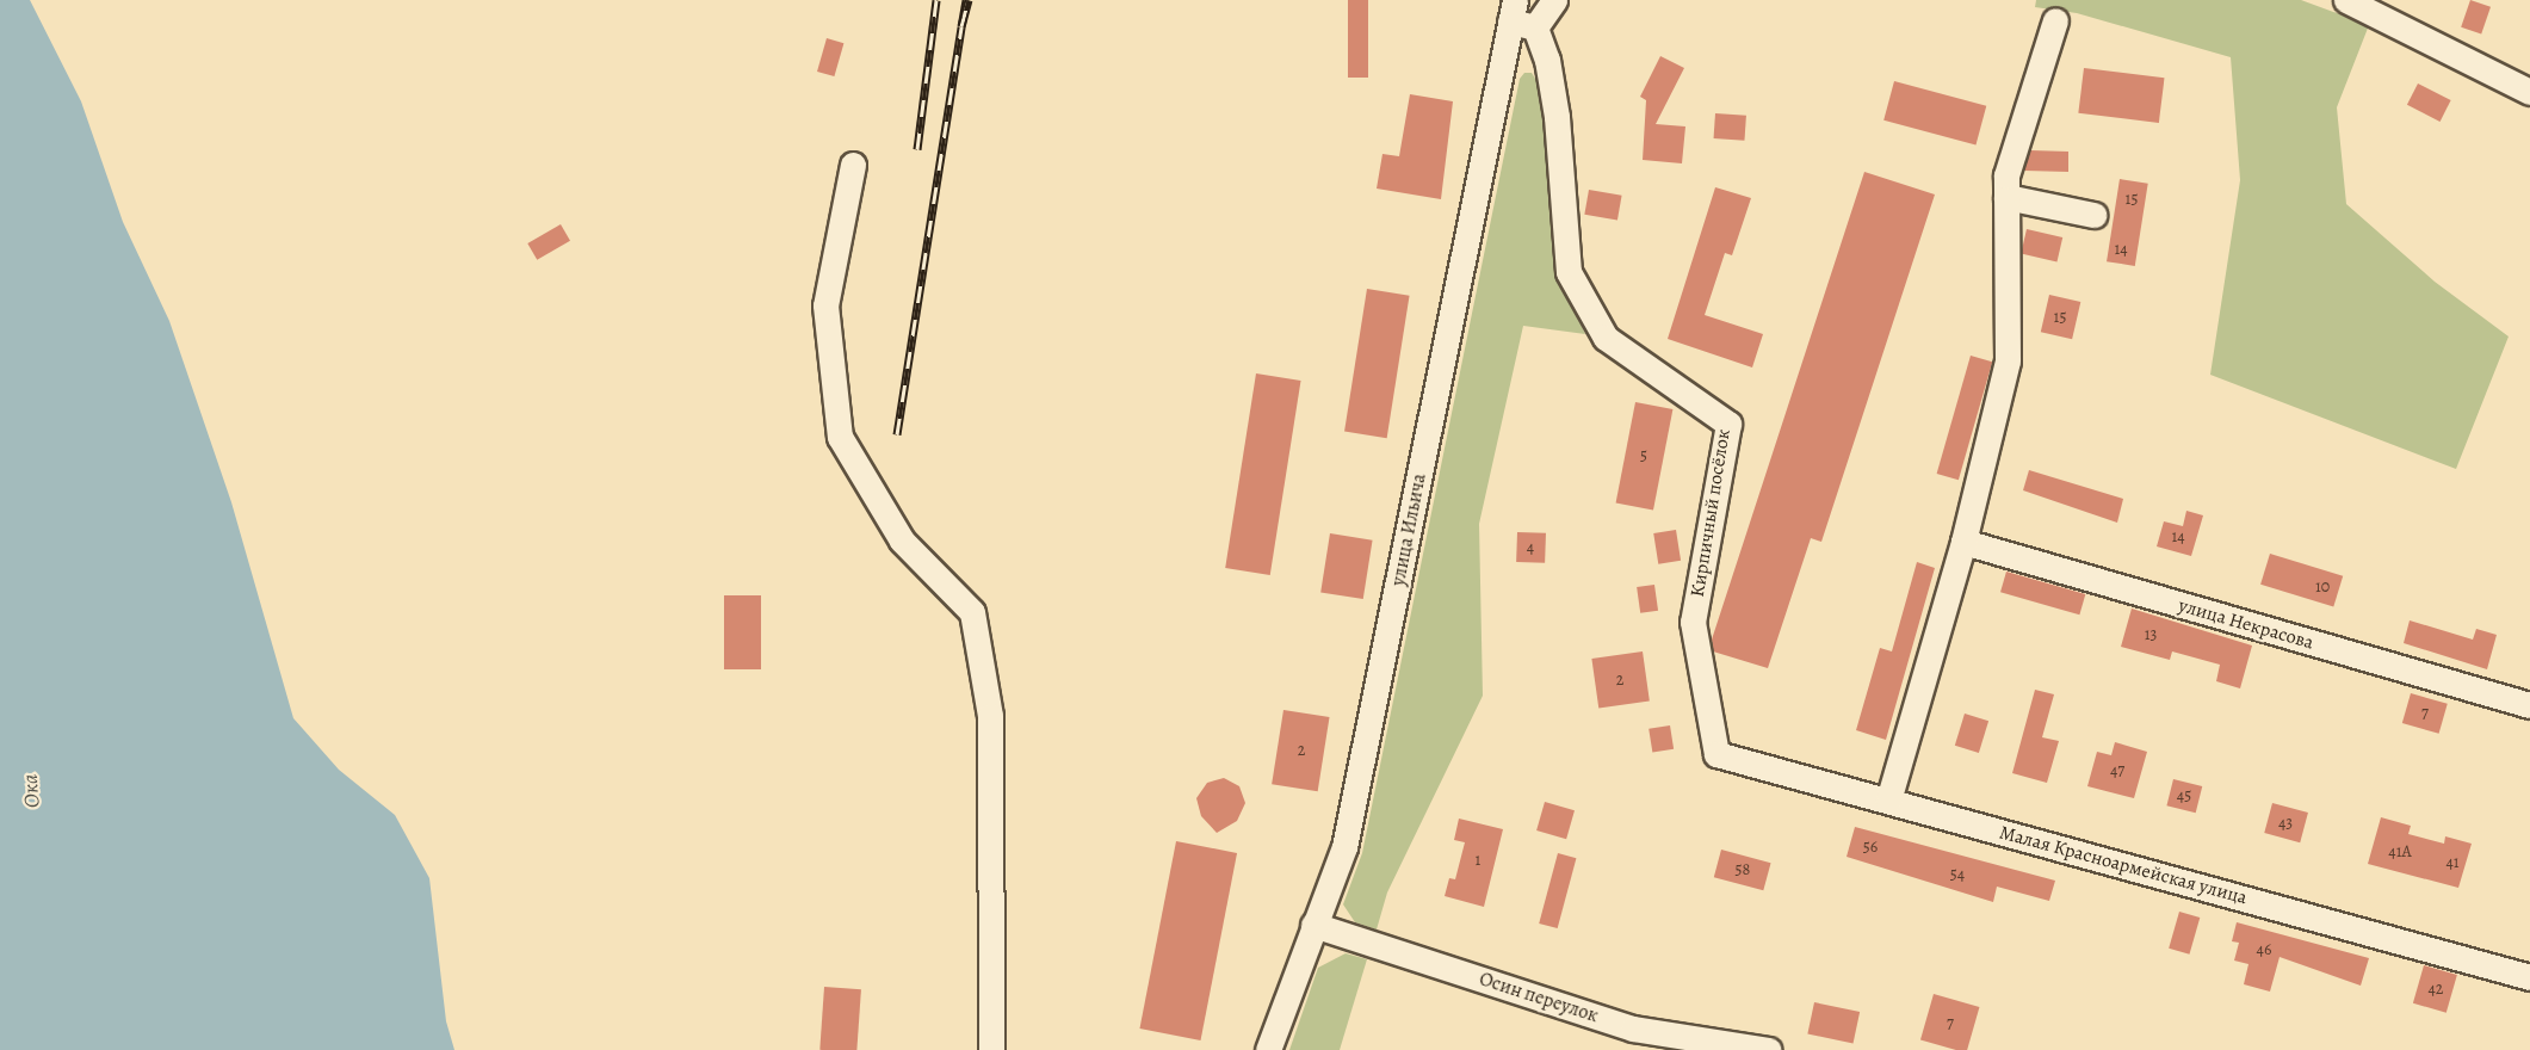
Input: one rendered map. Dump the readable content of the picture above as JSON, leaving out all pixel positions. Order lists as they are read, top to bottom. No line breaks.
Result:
{"streets":{"street":["Кирпичный посёлок","улица Ильича","улица Некрасова","Малая Красноармейская улица","Осин переулок"]},"crossings":[["Кирпичный посёлок","Малая Красноармейская улица"],["улица Ильича","Осин переулок"]],"water":["Ока"],"house_numbers":["15","14","15","5","14","4","10","13","2","7","2","47","45","43","56","41А","1","41","58","54","46","42","7"]}
